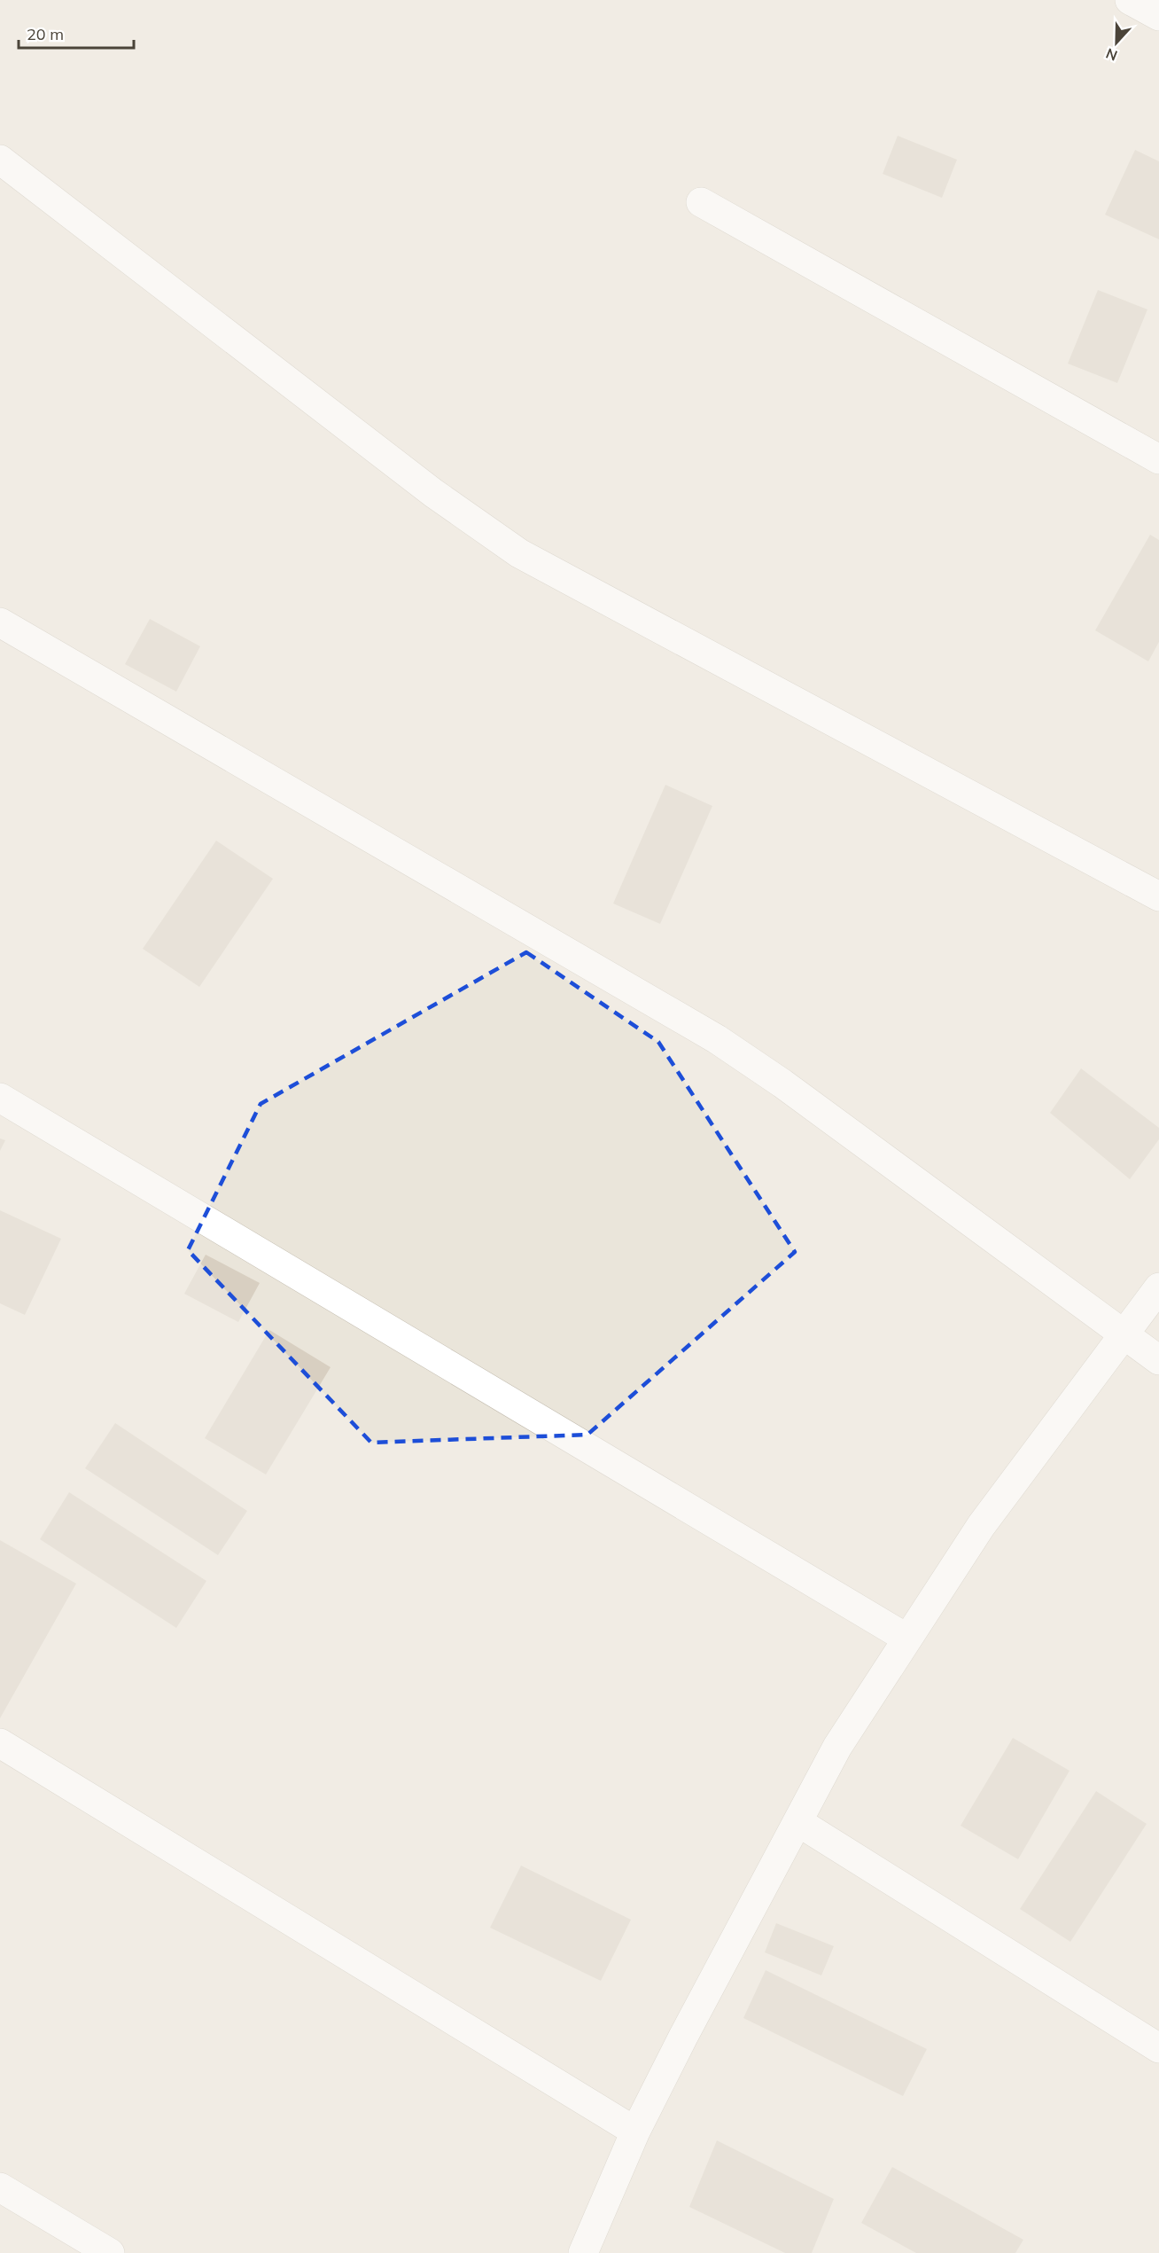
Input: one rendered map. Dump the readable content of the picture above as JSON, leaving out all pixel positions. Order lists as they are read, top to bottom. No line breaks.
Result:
{"scale_bar":"20 m","north":"bottom"}
